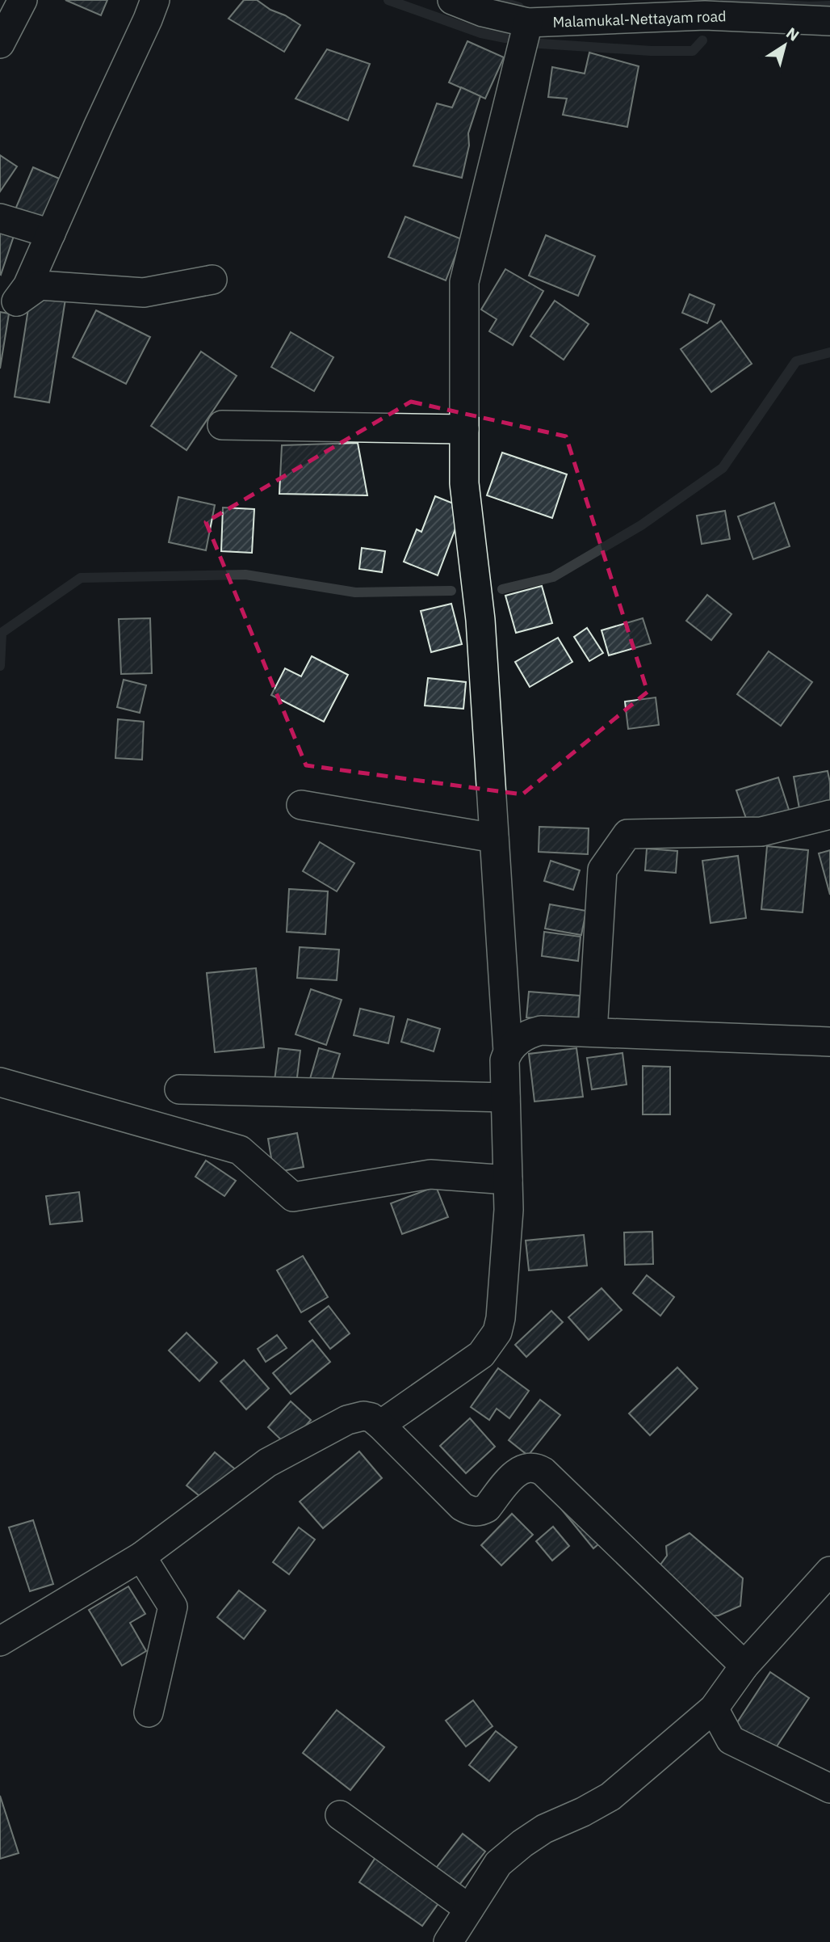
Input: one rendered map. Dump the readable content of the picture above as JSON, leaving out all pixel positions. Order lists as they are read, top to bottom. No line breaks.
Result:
{"streets":{"street":["Malamukal-Nettayam road"]},"north":"top right"}
